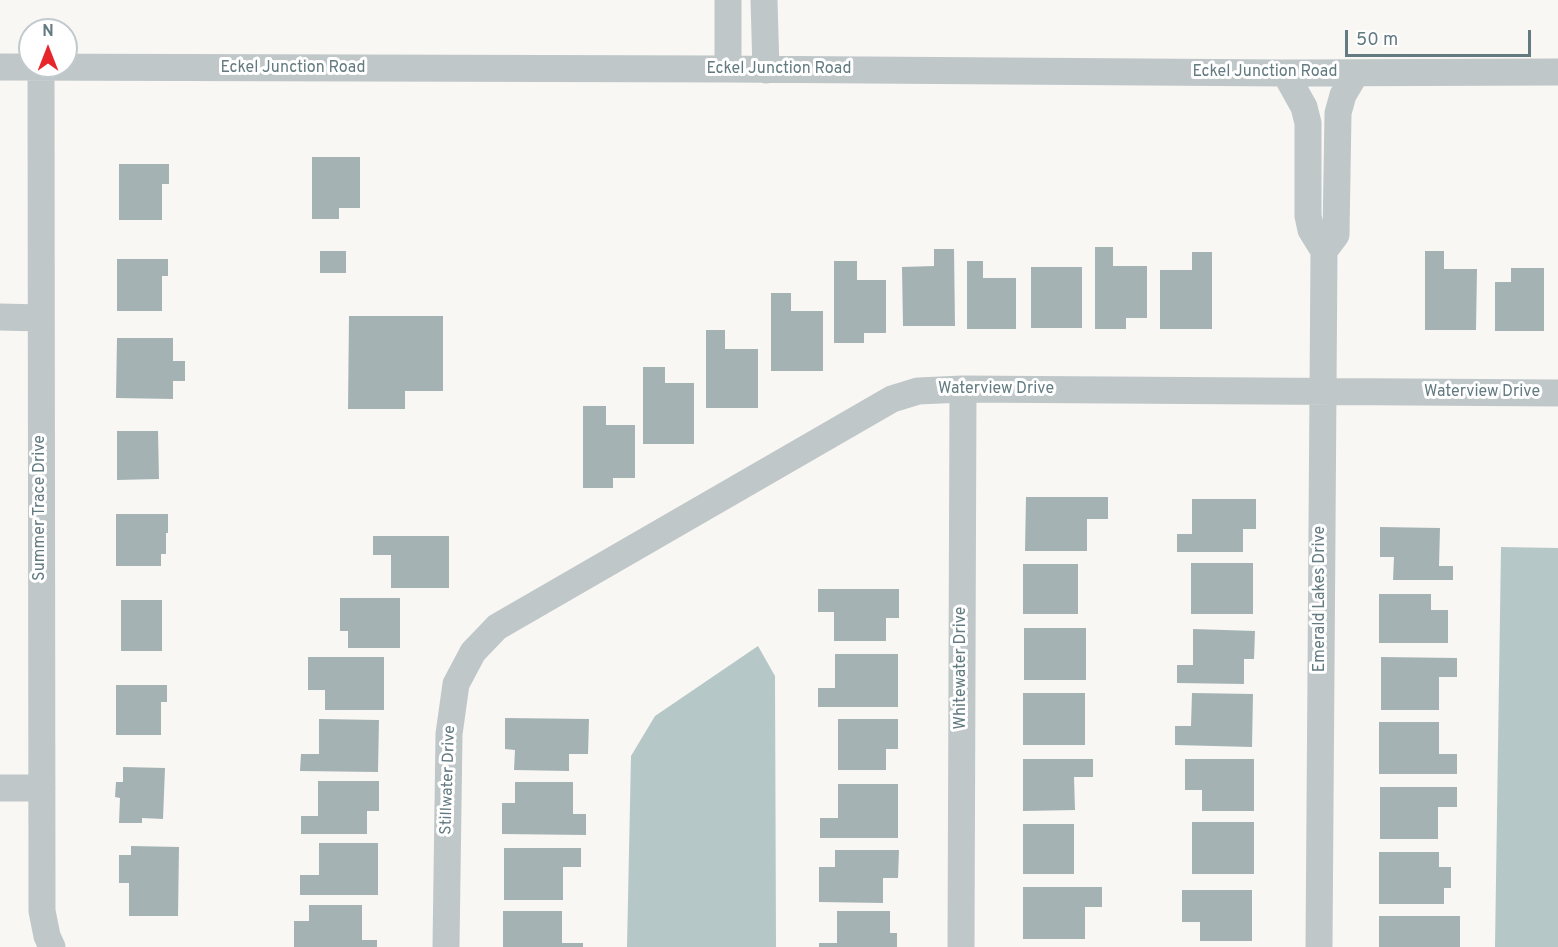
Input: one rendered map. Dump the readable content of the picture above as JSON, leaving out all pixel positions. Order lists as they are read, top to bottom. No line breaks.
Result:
{"streets":{"street":["Eckel Junction Road","Waterview Drive","Summer Trace Drive","Emerald Lakes Drive","Whitewater Drive","Stillwater Drive"]},"crossings":[["Eckel Junction Road","Emerald Lakes Drive"],["Waterview Drive","Emerald Lakes Drive"],["Waterview Drive","Whitewater Drive"],["Waterview Drive","Stillwater Drive"]],"scale_bar":"50 m","north":"top"}
